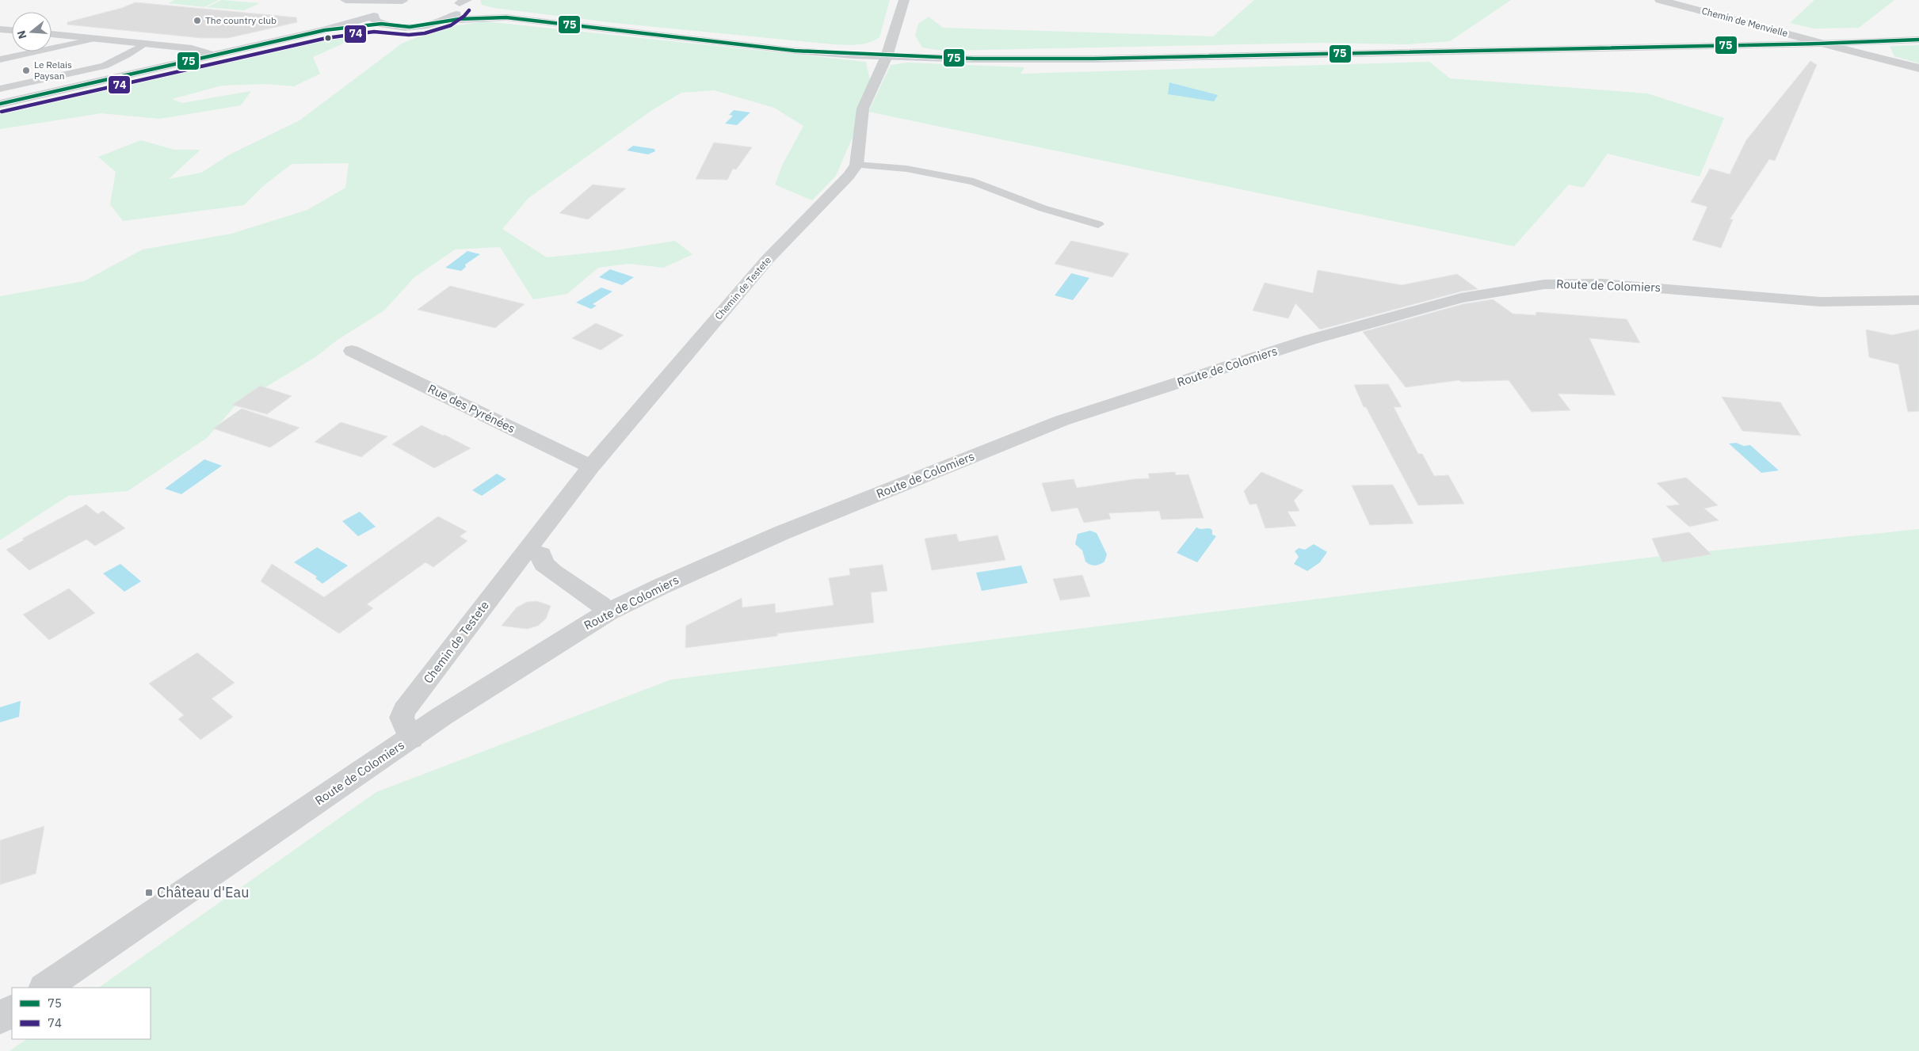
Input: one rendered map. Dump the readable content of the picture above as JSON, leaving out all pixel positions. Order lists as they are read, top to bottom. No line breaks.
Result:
{"streets":{"street":["Chemin de Menvielle","Route de Colomiers","Chemin de Testete","Rue des Pyrénées"]},"crossings":[["Route de Colomiers","Chemin de Testete"],["Chemin de Testete","Rue des Pyrénées"]],"places":{"other":["The country club","Le Relais Paysan"],"transit":["Château d'Eau"]},"lines":["transit line 74","transit line 75"],"legend":["75","74"],"north":"left"}
